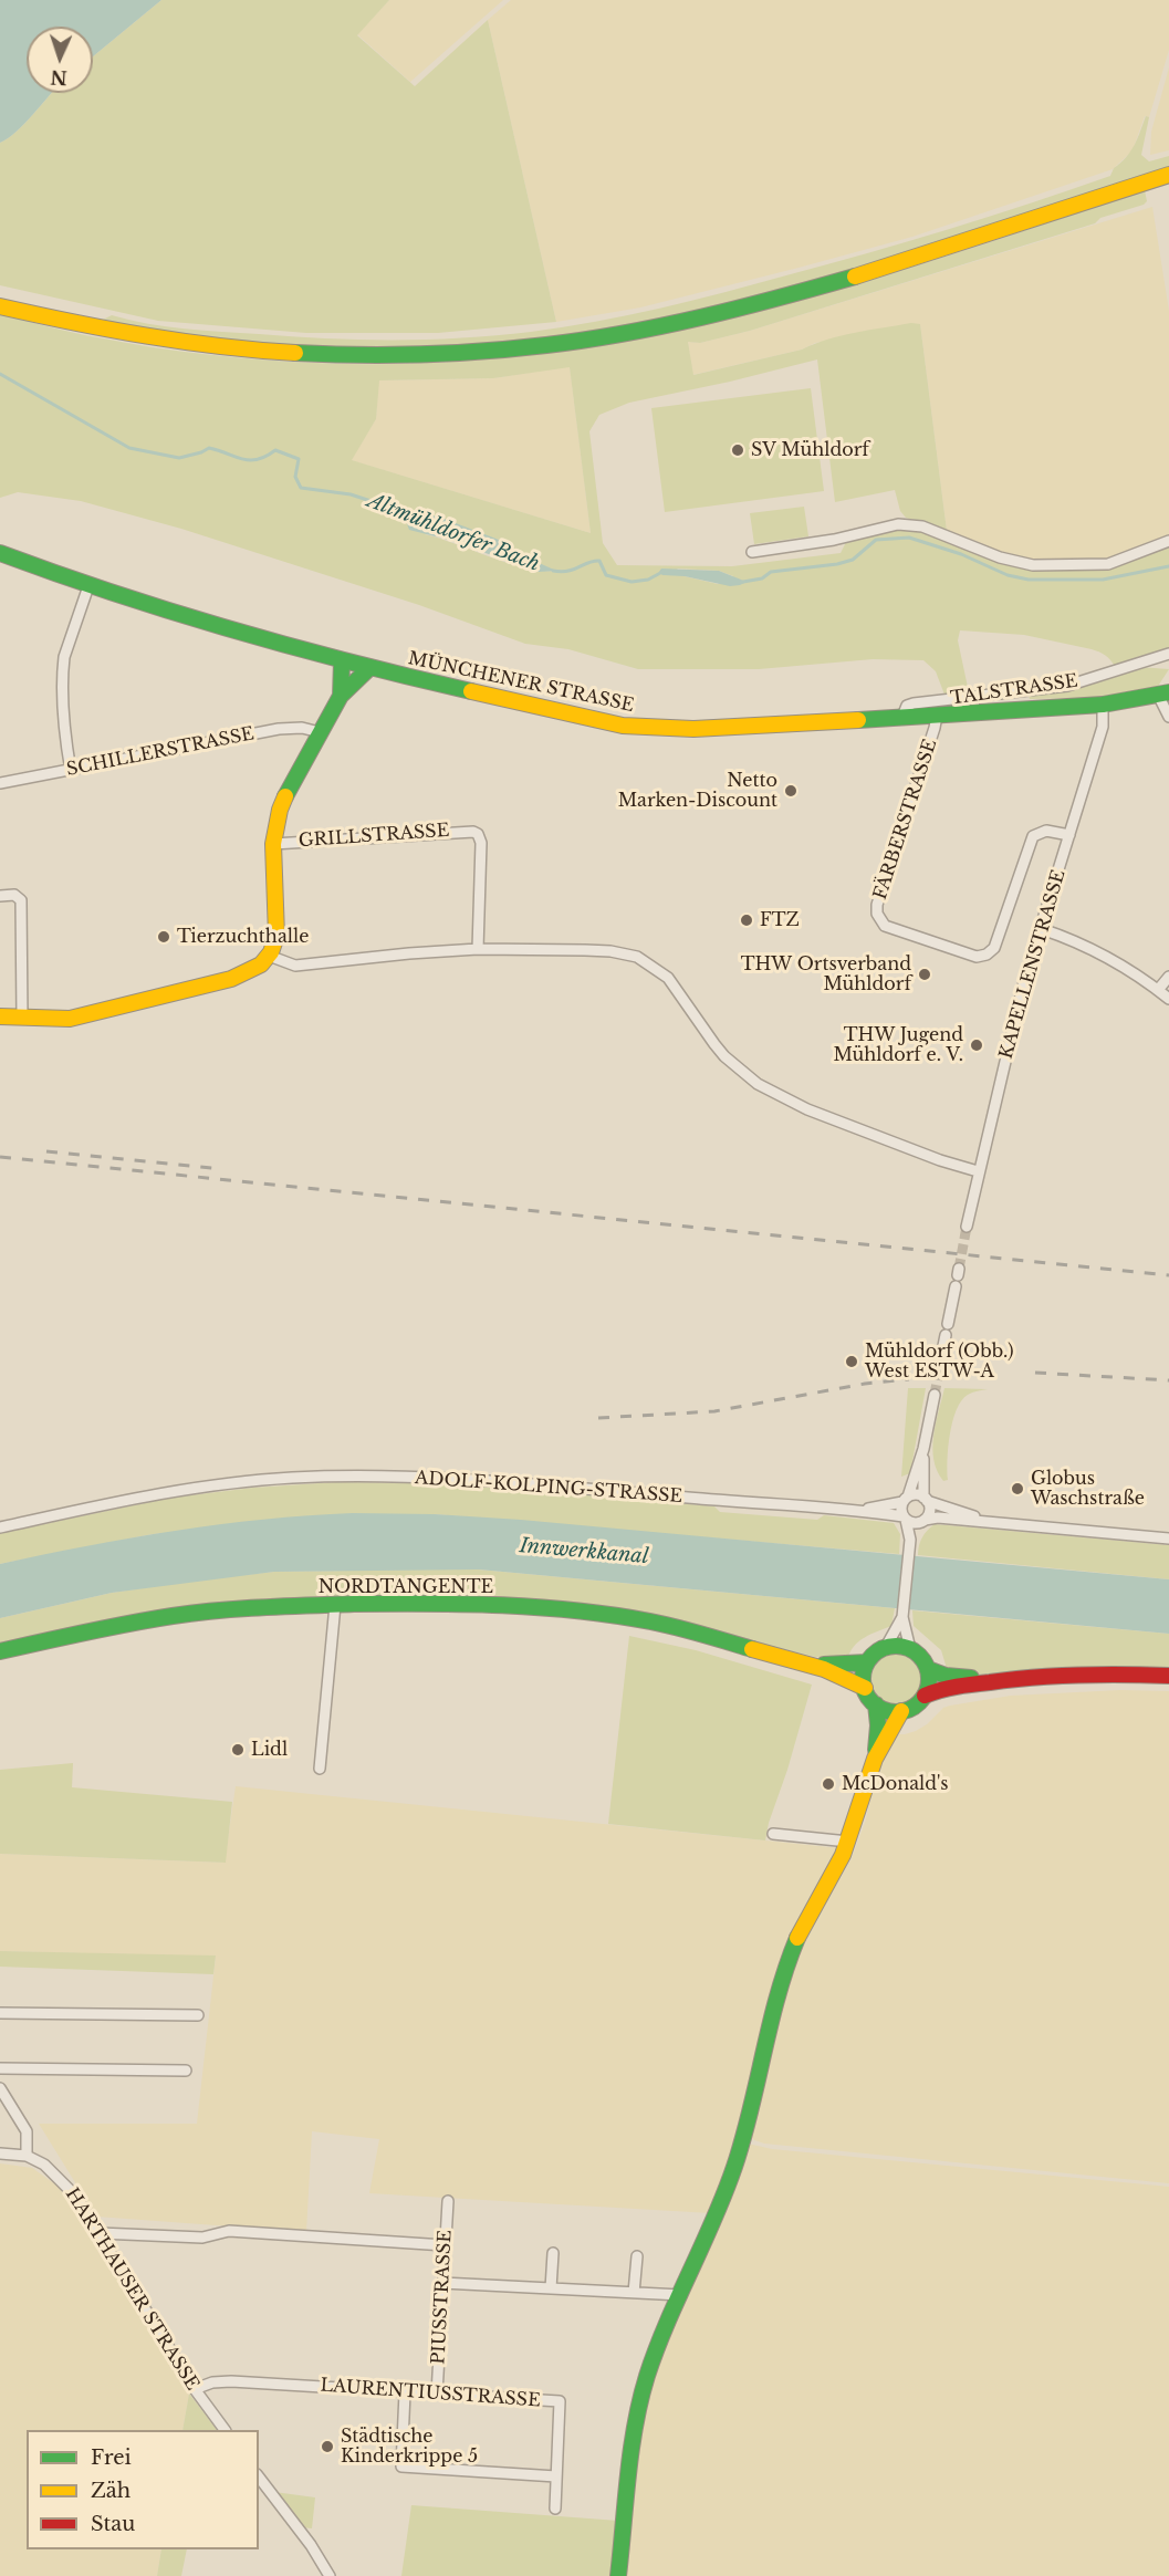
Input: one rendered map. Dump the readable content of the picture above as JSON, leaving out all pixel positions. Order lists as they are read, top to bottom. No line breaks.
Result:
{"streets":{"street":["MÜNCHENER STRASSE","TALSTRASSE","SCHILLERSTRASSE","FÄRBERSTRASSE","GRILLSTRASSE","KAPELLENSTRASSE","ADOLF-KOLPING-STRASSE","NORDTANGENTE","HARTHAUSER STRASSE","PIUSSTRASSE","LAURENTIUSSTRASSE"]},"crossings":[["MÜNCHENER STRASSE","TALSTRASSE"],["MÜNCHENER STRASSE","FÄRBERSTRASSE"],["MÜNCHENER STRASSE","KAPELLENSTRASSE"],["FÄRBERSTRASSE","KAPELLENSTRASSE"],["HARTHAUSER STRASSE","LAURENTIUSSTRASSE"],["PIUSSTRASSE","LAURENTIUSSTRASSE"]],"water":["Altmühldorfer Bach","Innwerkkanal"],"places":["SV Mühldorf","Netto Marken-Discount","FTZ","Tierzuchthalle","THW Ortsverband Mühldorf","THW Jugend Mühldorf e. V.","Mühldorf (Obb.) West ESTW-A","Globus Waschstraße","Lidl","McDonald's","Städtische Kinderkrippe 5"],"legend":["Frei","Zäh","Stau"],"north":"bottom"}
